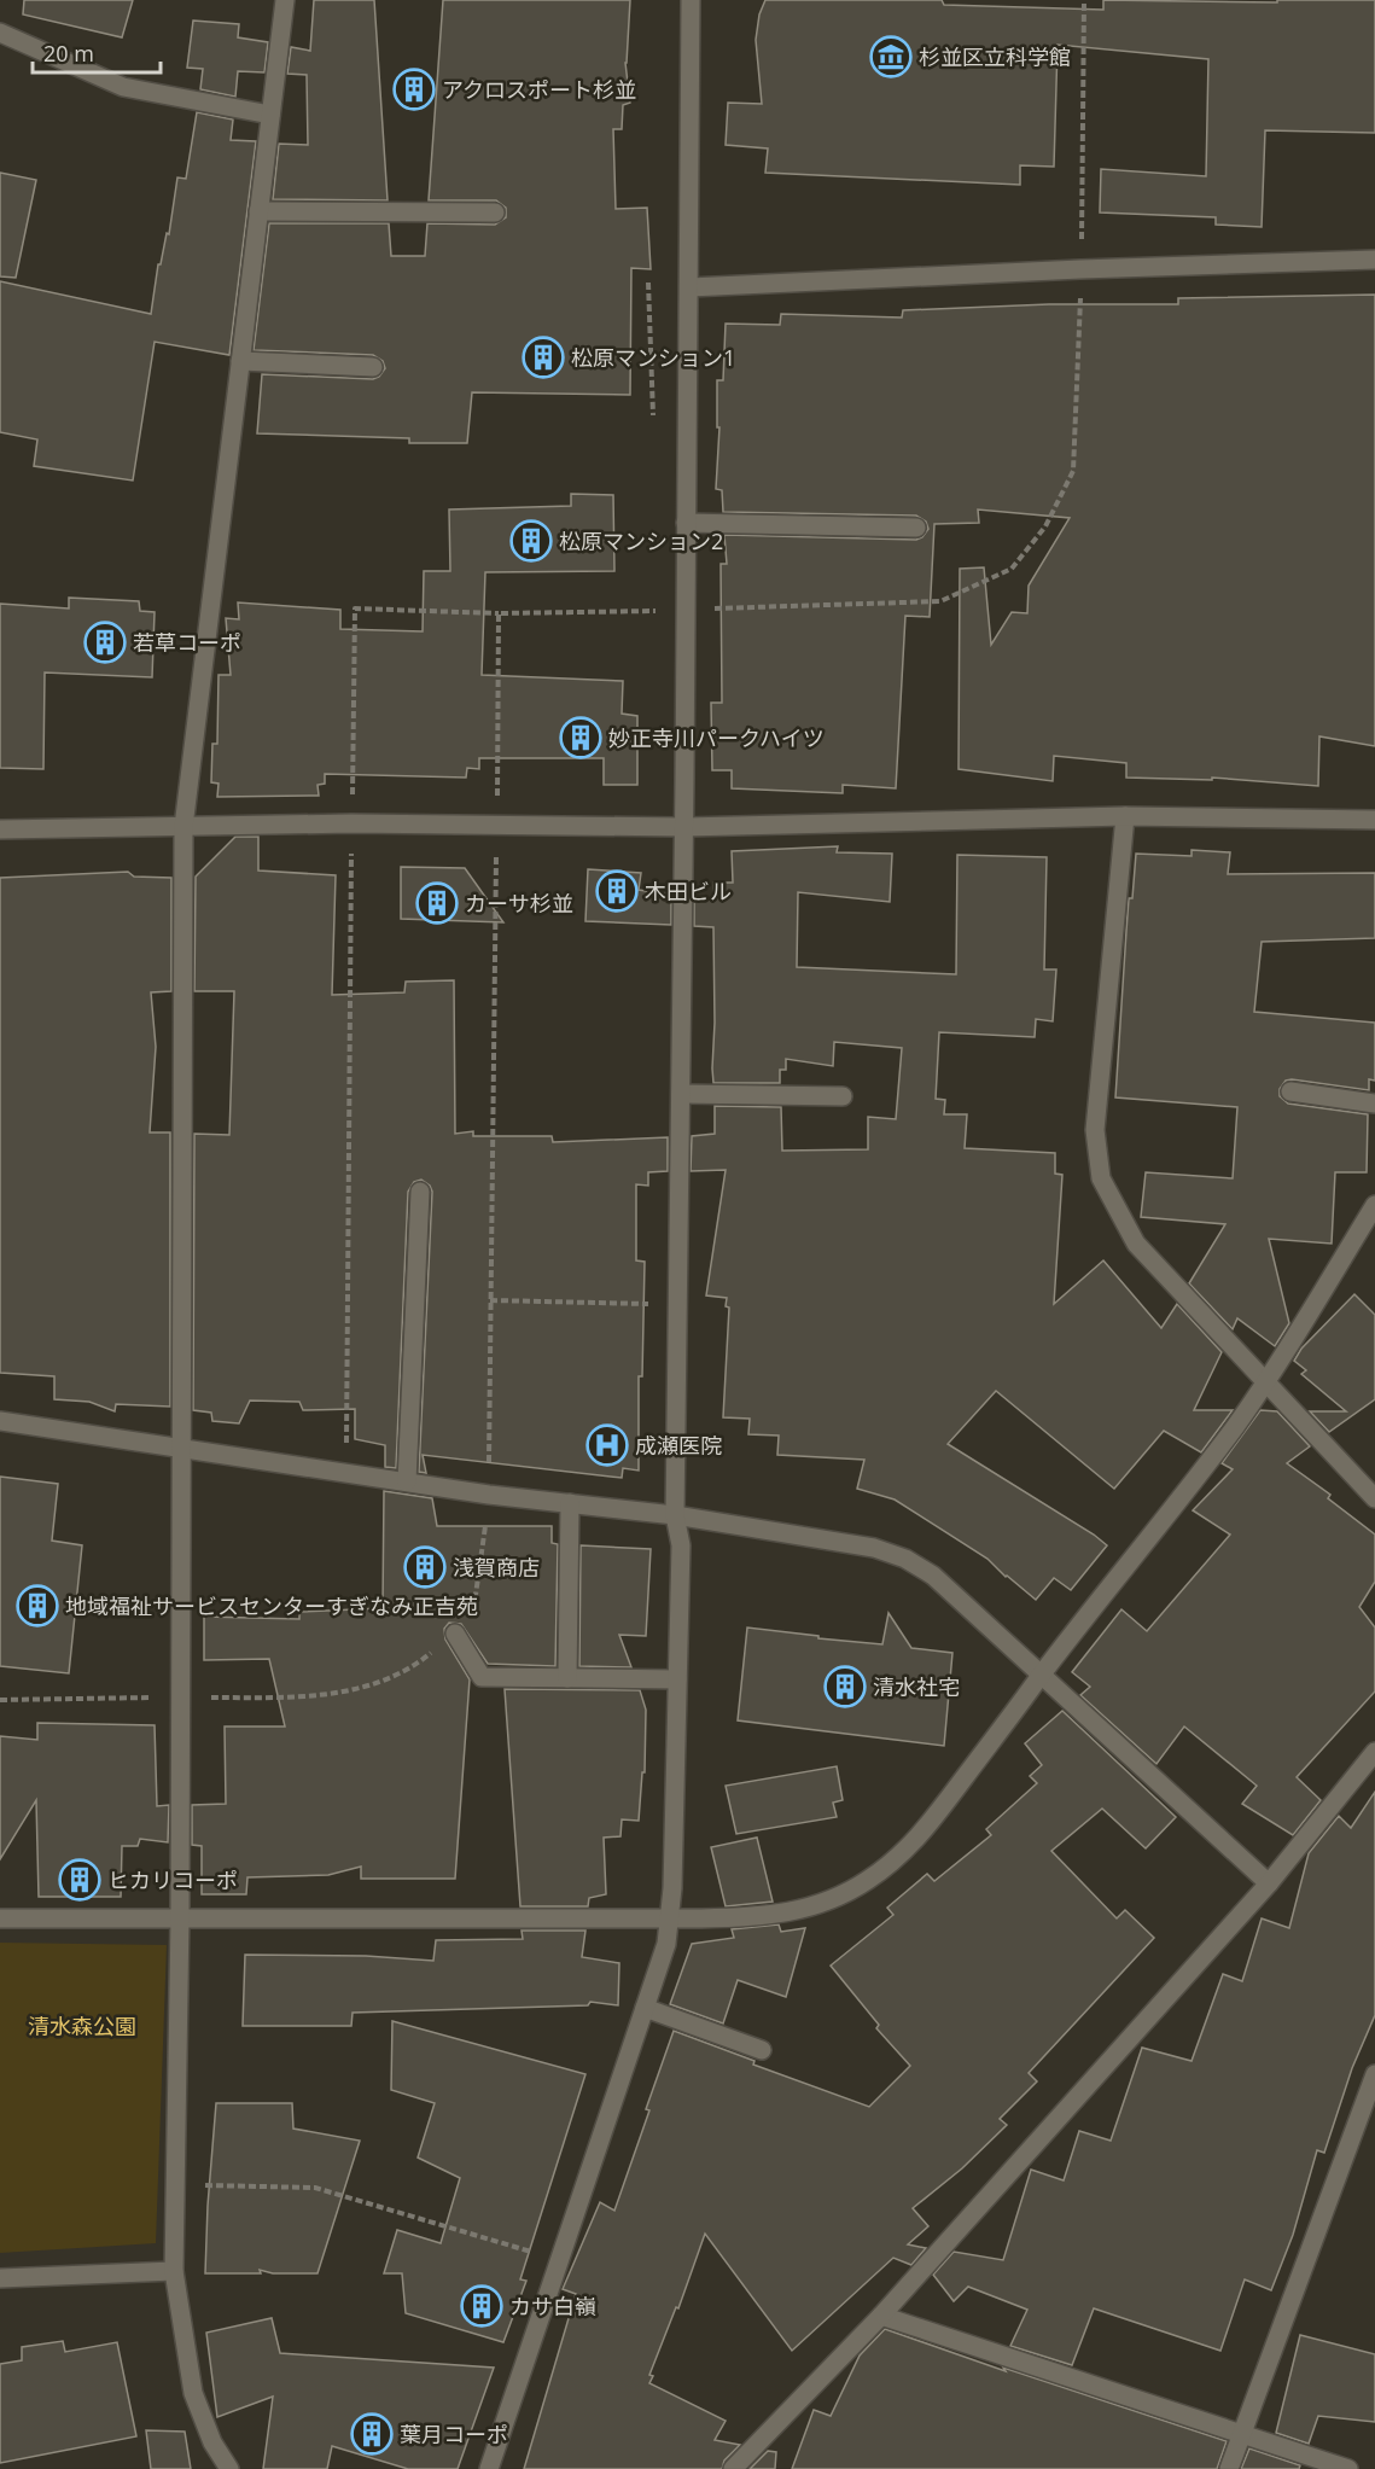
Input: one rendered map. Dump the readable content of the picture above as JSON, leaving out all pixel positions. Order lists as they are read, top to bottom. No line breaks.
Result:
{"parks":["清水森公園"],"places":{"museum":["杉並区立科学館"],"building":["アクロスポート杉並","松原マンション1","松原マンション2","若草コーポ","妙正寺川パークハイツ","木田ビル","カーサ杉並","浅賀商店","地域福祉サービスセンターすぎなみ正吉苑","清水社宅","ヒカリコーポ","カサ白嶺","葉月コーポ"],"hospital":["成瀬医院"]},"scale_bar":"20 m"}
